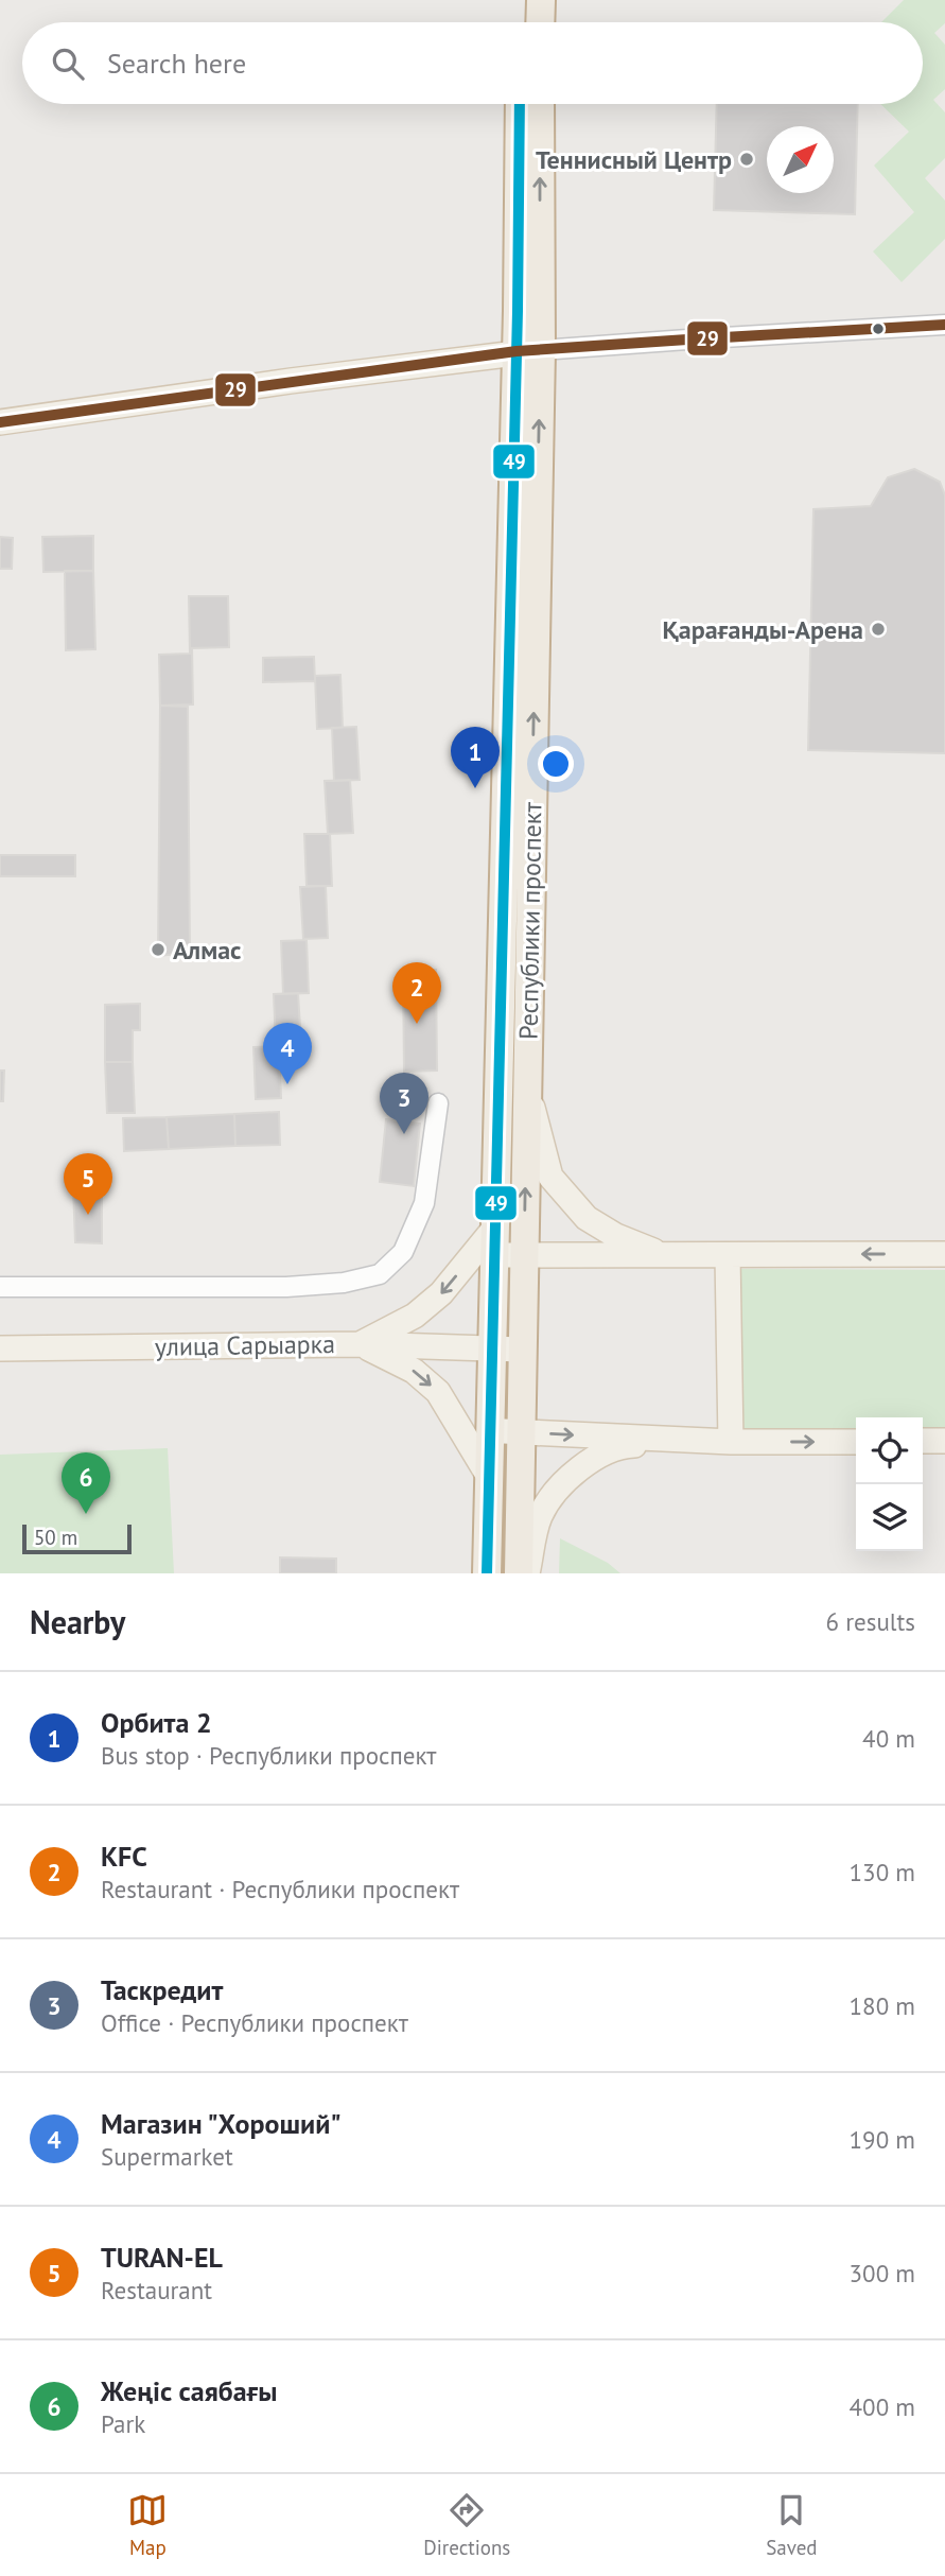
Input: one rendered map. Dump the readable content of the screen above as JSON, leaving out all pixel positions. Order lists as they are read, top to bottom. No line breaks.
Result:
{"streets":{"highway":["Республики проспект"],"main road":["улица Сарыарка"]},"crossings":[["Республики проспект","улица Сарыарка"]],"places":["Теннисный Центр","Қарағанды-Арена","Алмас"],"lines":["transit line 49","transit line 29"],"scale_bar":"50 m","north":"top right","page":{"search":"Search here","pins":["1","2","4","3","5","6"],"scale":"50 m","heading":["Nearby","6 results"],"list":[{"mark":"1","name":"Орбита 2","note":"Bus stop · Республики проспект","value":"40 m"},{"mark":"2","name":"KFC","note":"Restaurant · Республики проспект","value":"130 m"},{"mark":"3","name":"Таскредит","note":"Office · Республики проспект","value":"180 m"},{"mark":"4","name":"Магазин \"Хороший\"","note":"Supermarket","value":"190 m"},{"mark":"5","name":"TURAN-EL","note":"Restaurant","value":"300 m"},{"mark":"6","name":"Жеңіс саябағы","note":"Park","value":"400 m"}],"nav":["Map","Directions","Saved"]}}
